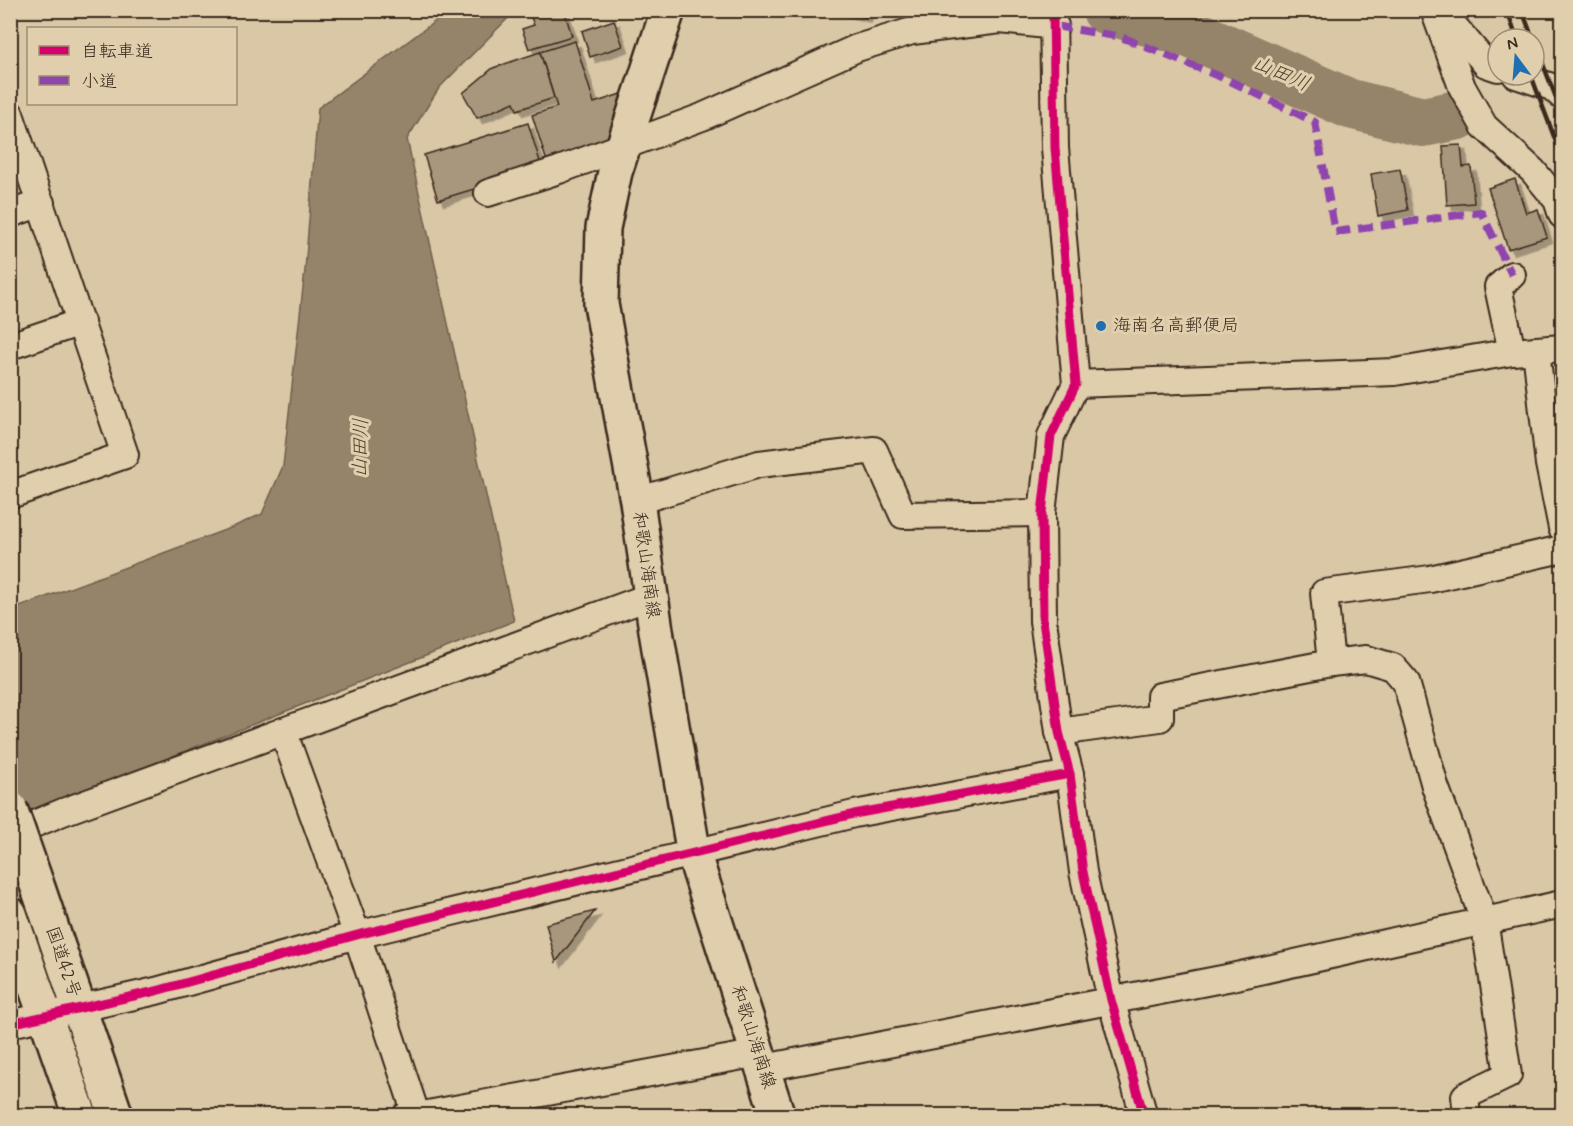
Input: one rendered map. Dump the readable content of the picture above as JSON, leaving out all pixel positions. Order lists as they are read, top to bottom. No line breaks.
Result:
{"streets":{"main road":["和歌山海南線","国道42号"]},"water":["山田川"],"places":["海南名高郵便局"],"legend":["自転車道","小道"],"north":"top"}
